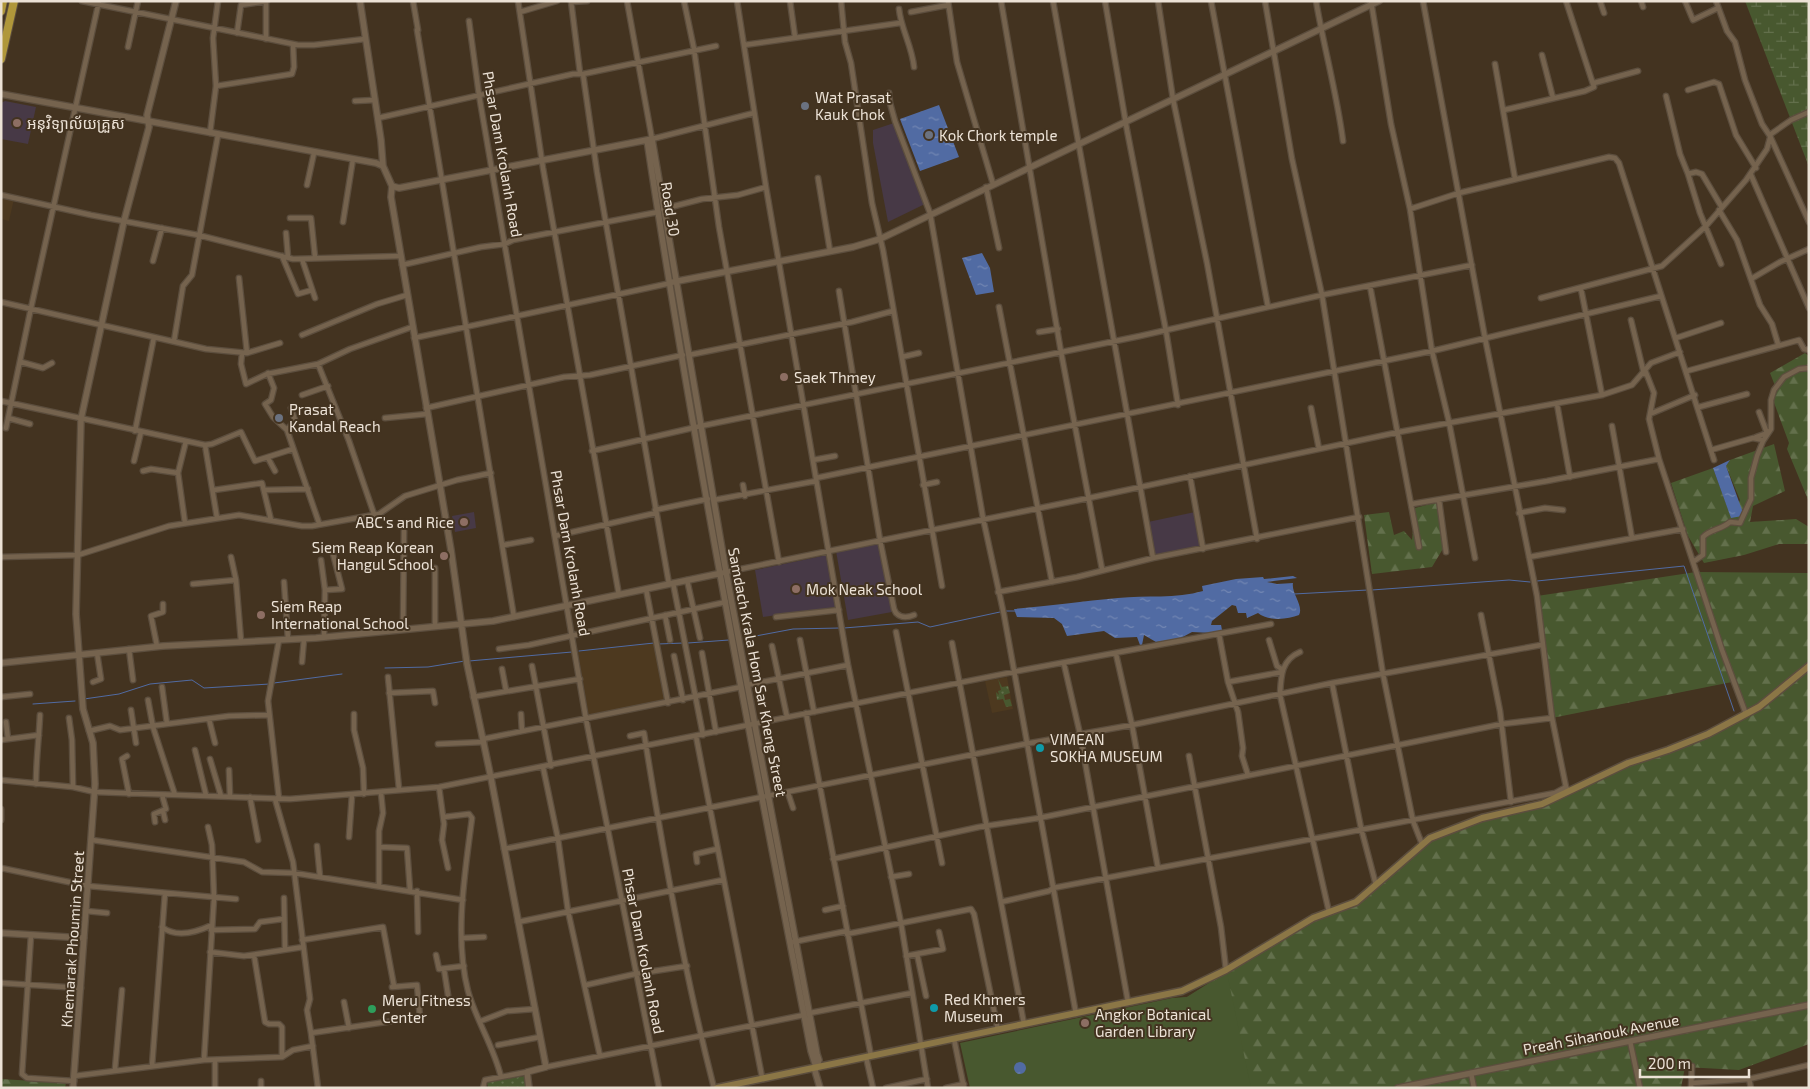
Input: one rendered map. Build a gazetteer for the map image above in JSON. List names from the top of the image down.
{
  "streets": {
    "street": [
      "Phsar Dam Krolanh Road",
      "Road 30",
      "Samdach Krala Hom Sar Kheng Street",
      "Khemarak Phoumin Street",
      "Preah Sihanouk Avenue"
    ]
  },
  "crossings": [
    ["Road 30", "Samdach Krala Hom Sar Kheng Street"]
  ],
  "places": [
    "Wat Prasat Kauk Chok",
    "អនុវិទ្យាល័យគ្រួស",
    "Kok Chork temple",
    "Saek Thmey",
    "Prasat Kandal Reach",
    "ABC's and Rice",
    "Siem Reap Korean Hangul School",
    "Mok Neak School",
    "Siem Reap International School",
    "VIMEAN SOKHA MUSEUM",
    "Red Khmers Museum",
    "Meru Fitness Center",
    "Angkor Botanical Garden Library"
  ],
  "scale_bar": "200 m"
}
